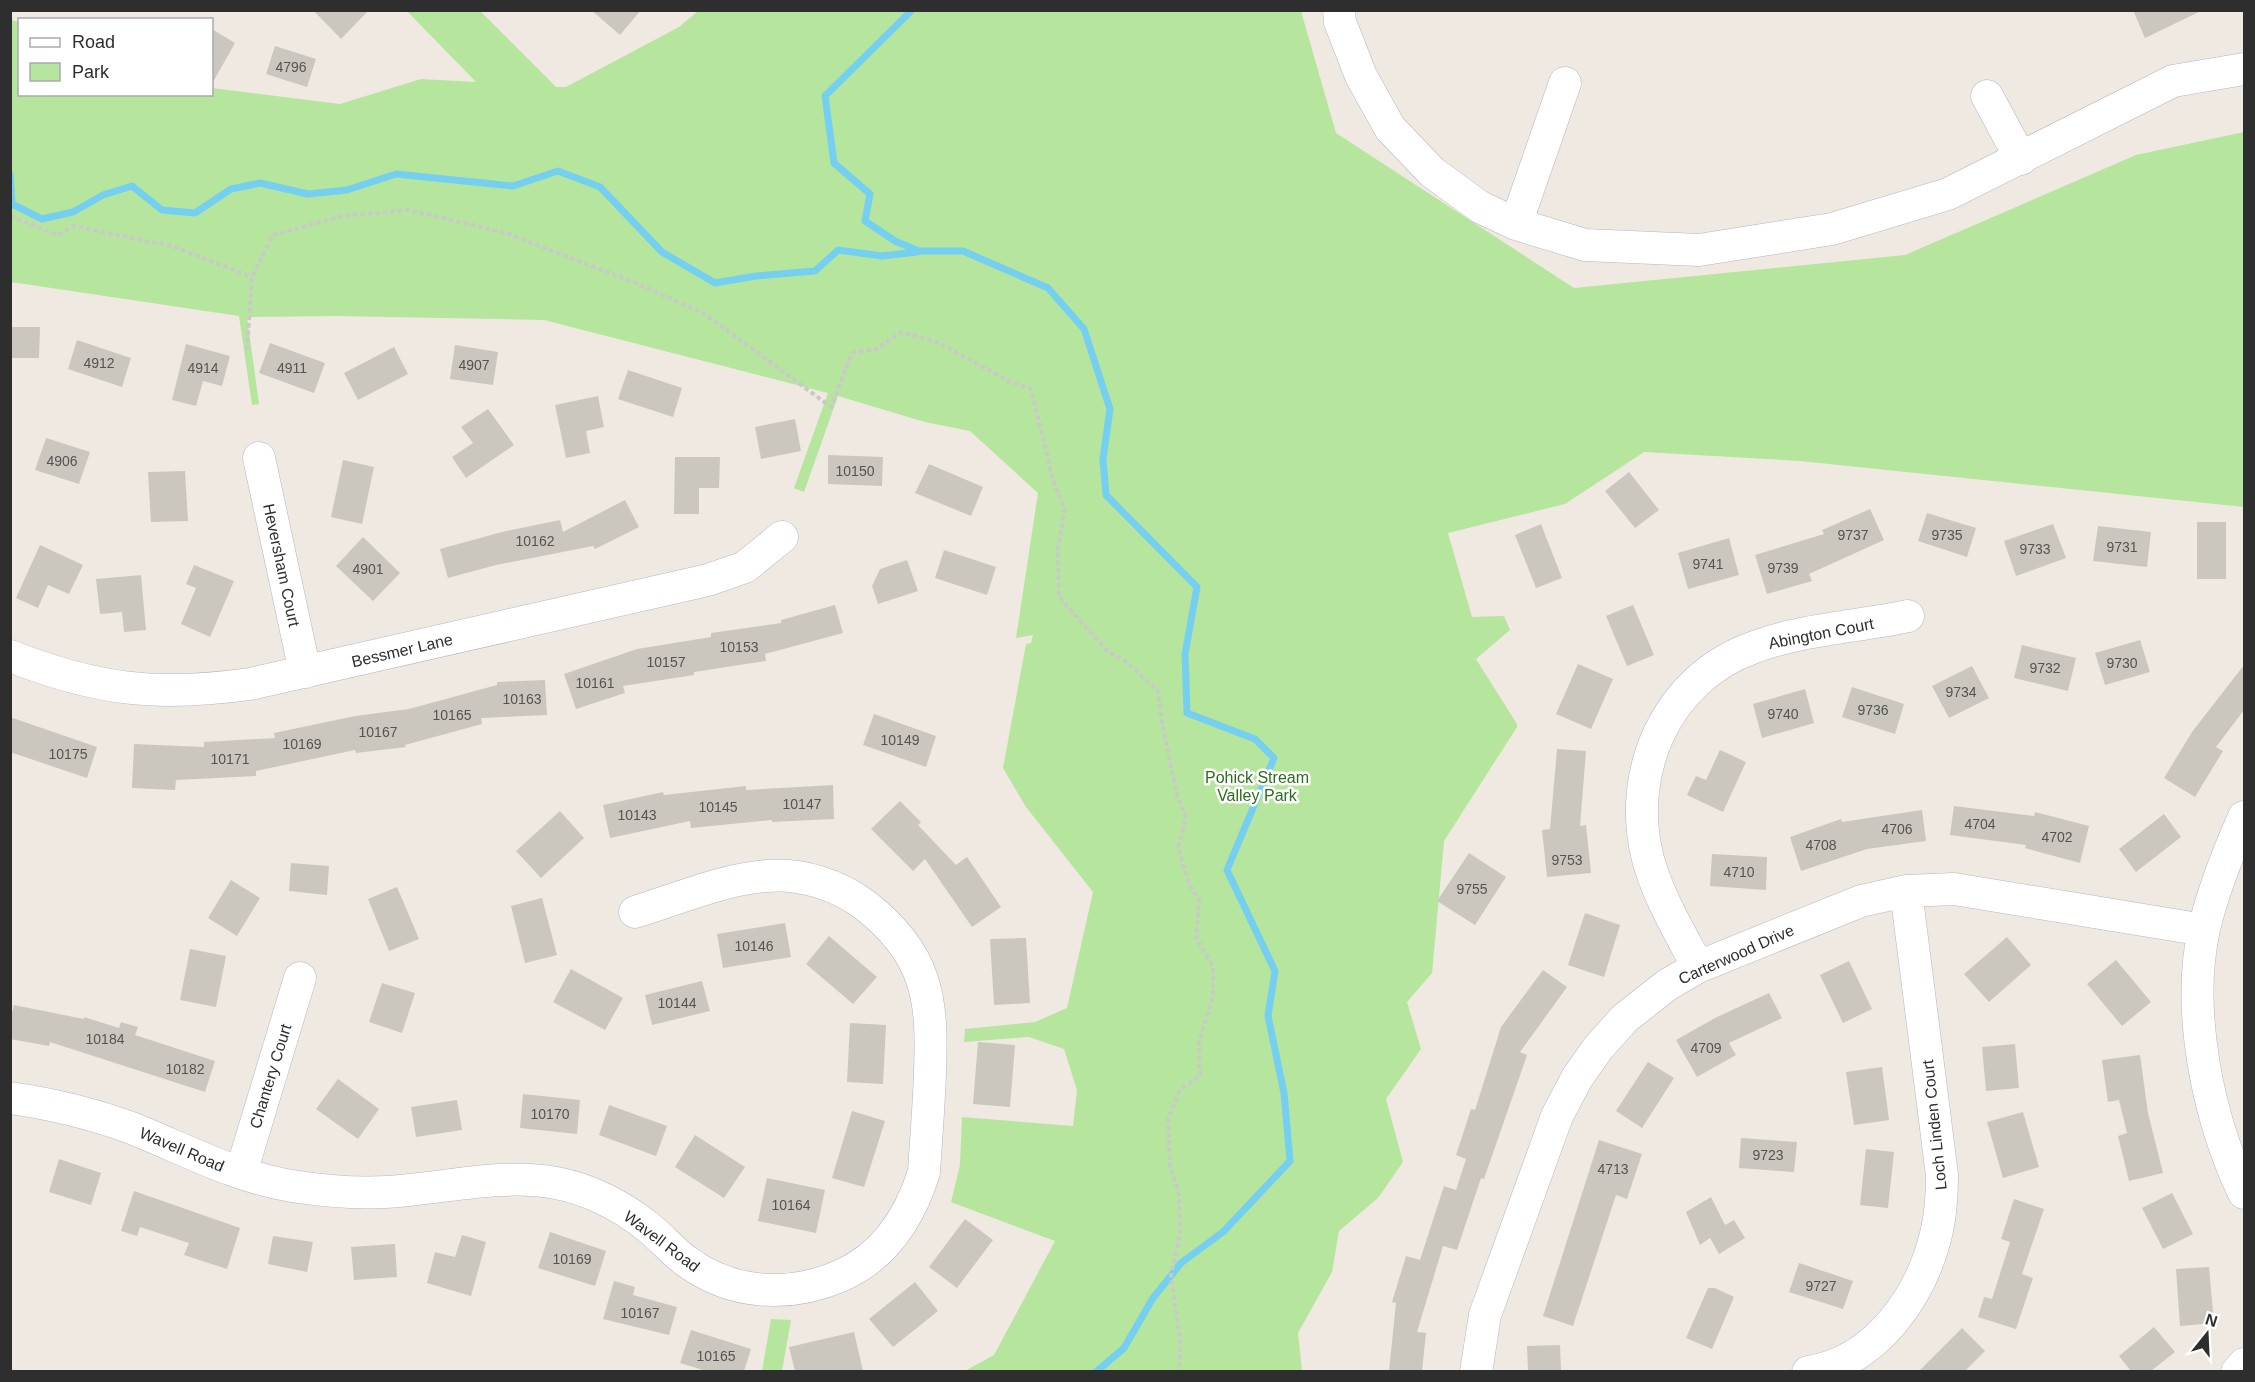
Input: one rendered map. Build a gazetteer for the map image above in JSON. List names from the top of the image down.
{
  "streets": {
    "street": [
      "Heversham Court",
      "Abington Court",
      "Bessmer Lane",
      "Carterwood Drive",
      "Chantery Court",
      "Loch Linden Court",
      "Wavell Road"
    ]
  },
  "crossings": [
    ["Heversham Court", "Bessmer Lane"],
    ["Abington Court", "Carterwood Drive"],
    ["Carterwood Drive", "Loch Linden Court"],
    ["Chantery Court", "Wavell Road"]
  ],
  "parks": ["Pohick Stream Valley Park"],
  "house_numbers": [
    "4796",
    "4912",
    "4907",
    "4914",
    "4911",
    "4906",
    "10150",
    "9737",
    "9735",
    "10162",
    "9731",
    "9733",
    "9741",
    "9739",
    "4901",
    "10153",
    "10157",
    "9730",
    "9732",
    "10161",
    "9734",
    "10163",
    "9736",
    "9740",
    "10165",
    "10167",
    "10149",
    "10169",
    "10175",
    "10171",
    "10147",
    "10145",
    "10143",
    "4704",
    "4706",
    "4702",
    "4708",
    "9753",
    "4710",
    "9755",
    "10146",
    "10144",
    "10184",
    "4709",
    "10182",
    "10170",
    "9723",
    "4713",
    "10164",
    "10169",
    "9727",
    "10167",
    "10165"
  ],
  "legend": ["Road", "Park"],
  "north": "top"
}
